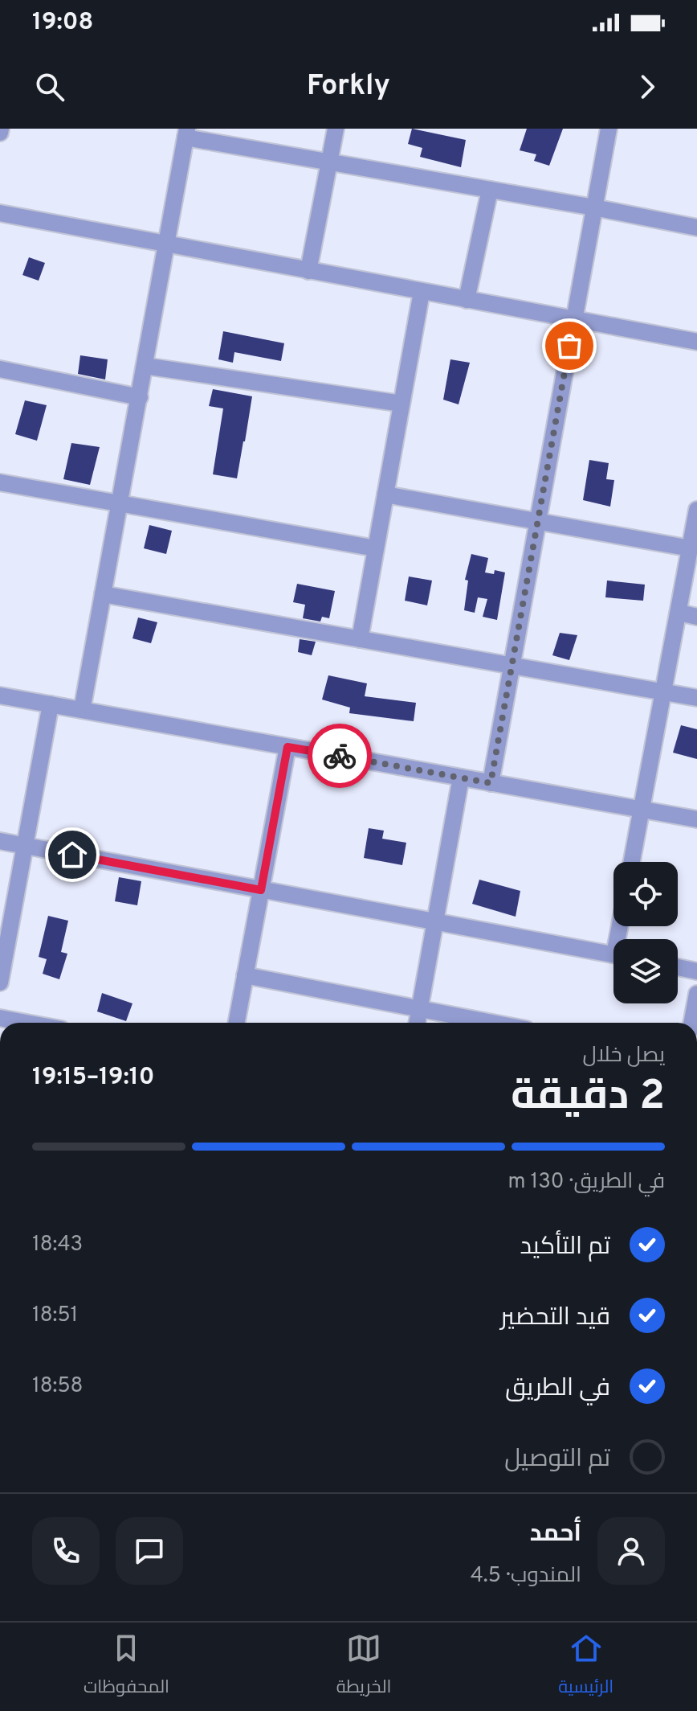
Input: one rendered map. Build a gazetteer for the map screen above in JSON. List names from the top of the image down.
{
  "page": {
    "status": "19:08",
    "header": "Forkly",
    "heading": ["2 دقيقة", "يصل خلال", "19:10–19:15"],
    "panel": ["أحمد", "المندوب · 4.5"],
    "bar": "في الطريق · 130 m",
    "list": [
      ["تم التأكيد", "18:43"],
      ["قيد التحضير", "18:51"],
      ["في الطريق", "18:58"],
      "تم التوصيل"
    ],
    "tabs": ["الرئيسية", "الخريطة", "المحفوظات"]
  }
}
